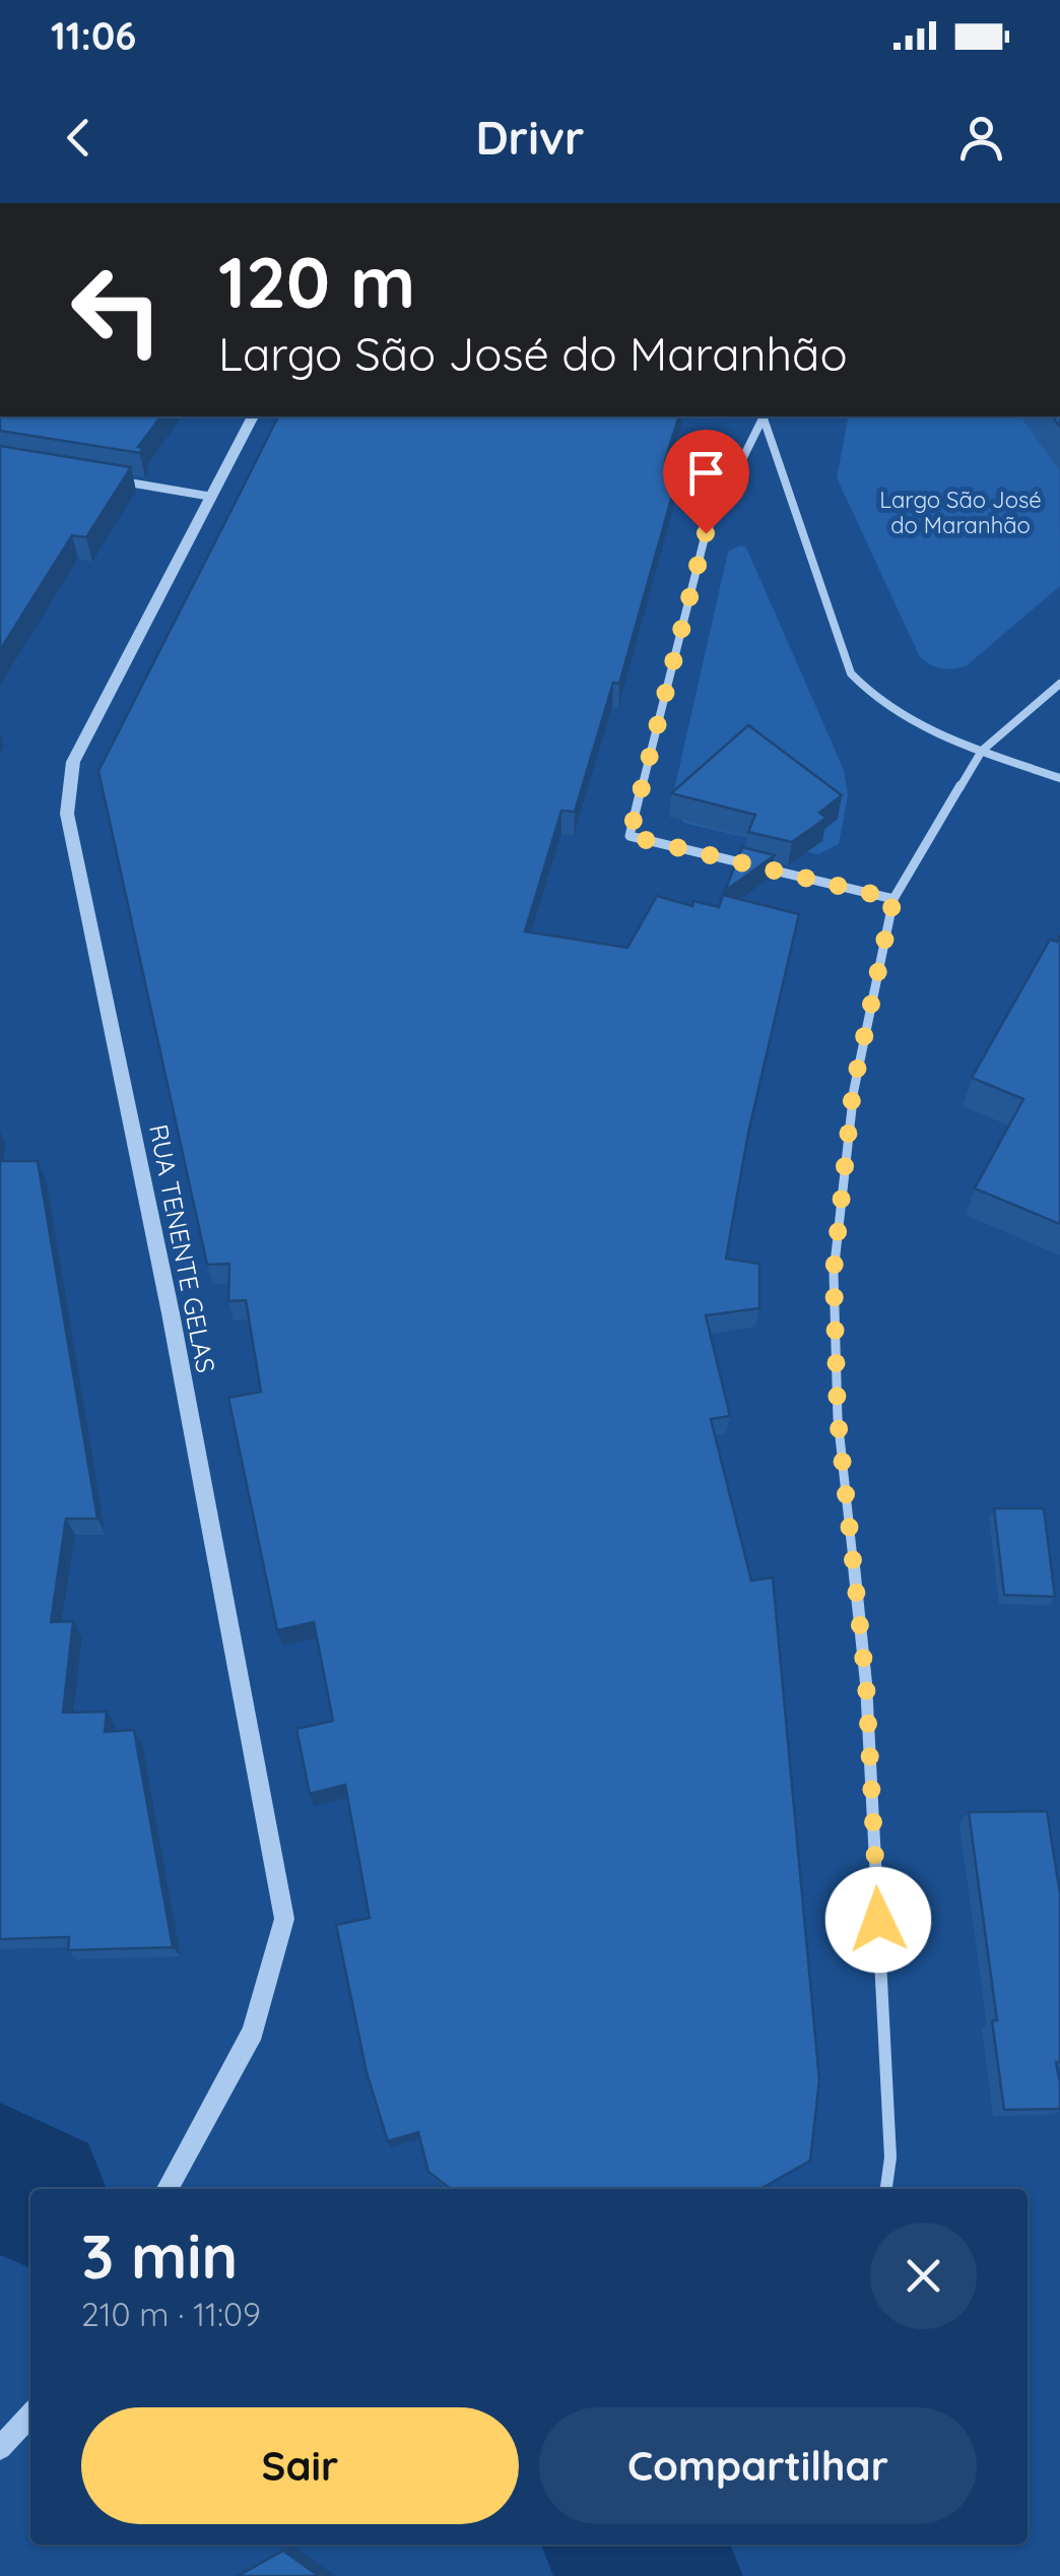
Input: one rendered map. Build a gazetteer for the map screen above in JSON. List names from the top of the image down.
{
  "streets": {
    "street": ["RUA TENENTE GELAS"]
  },
  "parks": ["Largo São José do Maranhão"],
  "page": {
    "status": "11:06",
    "header": "Drivr",
    "turn": ["120 m", "Largo São José do Maranhão"],
    "heading": ["3 min", "210 m · 11:09"],
    "buttons": ["Sair", "Compartilhar"]
  }
}
